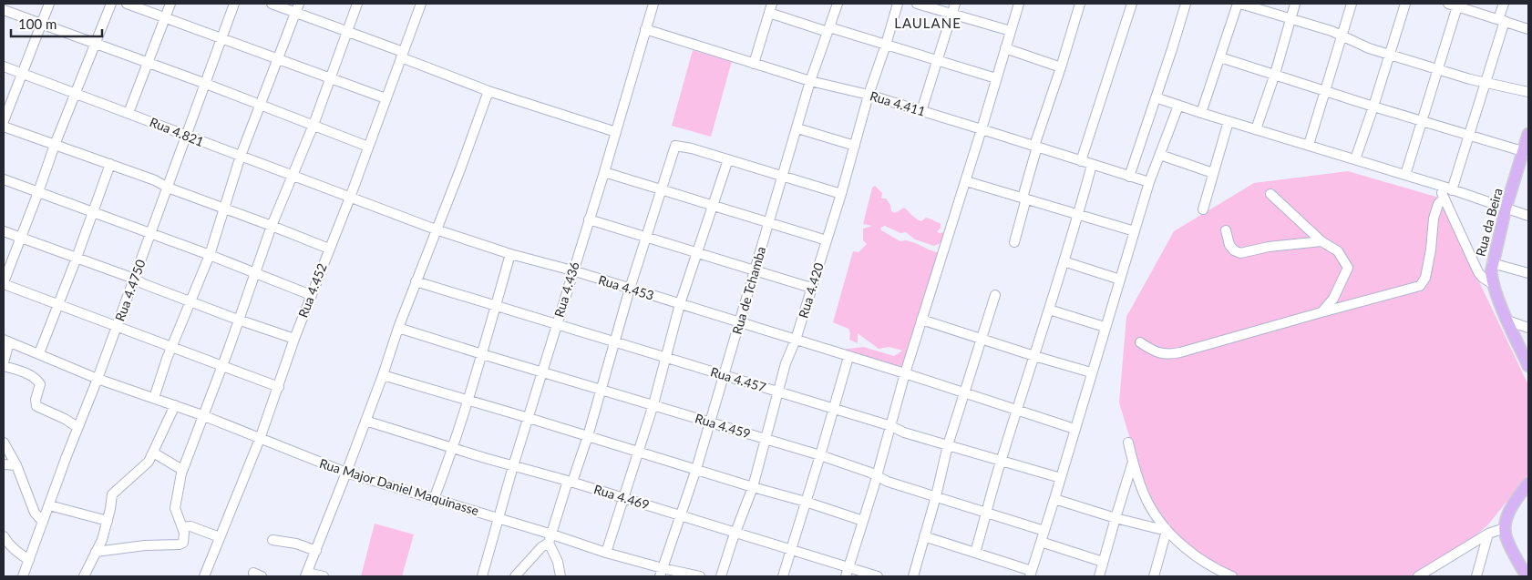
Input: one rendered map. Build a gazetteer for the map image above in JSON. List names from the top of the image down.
{
  "streets": {
    "main road": ["Rua da Beira"],
    "street": [
      "Rua 4.411",
      "Rua 4.821",
      "Rua 4.453",
      "Rua 4.436",
      "Rua 4.4750",
      "Rua 4.452",
      "Rua de Tchamba",
      "Rua 4.420",
      "Rua 4.457",
      "Rua 4.459",
      "Rua Major Daniel Maquinasse",
      "Rua 4.469"
    ]
  },
  "crossings": [
    ["Rua 4.411", "Rua 4.436"],
    ["Rua 4.411", "Rua de Tchamba"],
    ["Rua 4.411", "Rua 4.420"],
    ["Rua 4.821", "Rua 4.453"],
    ["Rua 4.821", "Rua 4.4750"],
    ["Rua 4.821", "Rua 4.452"],
    ["Rua 4.453", "Rua 4.436"],
    ["Rua 4.453", "Rua 4.452"],
    ["Rua 4.453", "Rua de Tchamba"],
    ["Rua 4.453", "Rua 4.420"],
    ["Rua 4.436", "Rua 4.457"],
    ["Rua 4.436", "Rua 4.459"],
    ["Rua 4.436", "Rua Major Daniel Maquinasse"],
    ["Rua 4.436", "Rua 4.469"],
    ["Rua 4.4750", "Rua Major Daniel Maquinasse"],
    ["Rua 4.452", "Rua Major Daniel Maquinasse"],
    ["Rua de Tchamba", "Rua 4.457"],
    ["Rua de Tchamba", "Rua 4.459"],
    ["Rua de Tchamba", "Rua Major Daniel Maquinasse"],
    ["Rua de Tchamba", "Rua 4.469"],
    ["Rua 4.420", "Rua 4.457"],
    ["Rua 4.420", "Rua 4.459"],
    ["Rua 4.420", "Rua 4.469"]
  ],
  "districts": ["LAULANE"],
  "scale_bar": "100 m"
}
